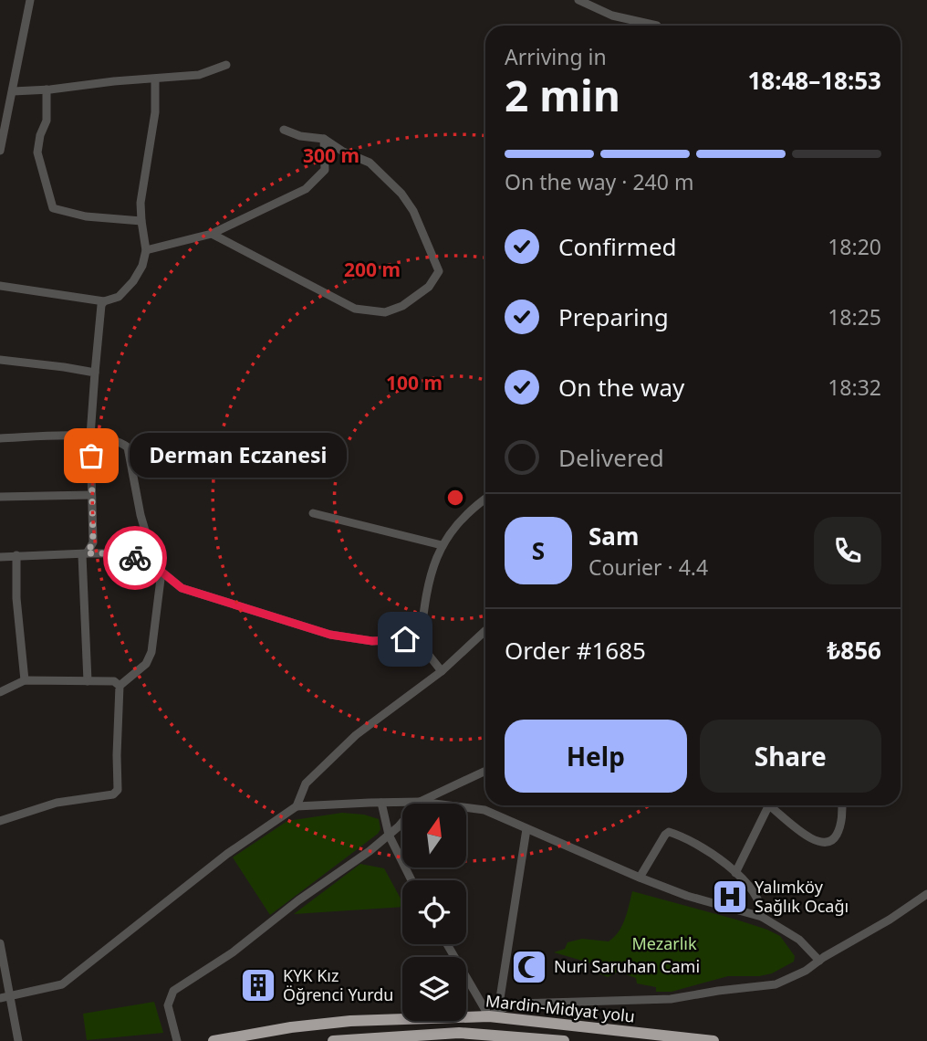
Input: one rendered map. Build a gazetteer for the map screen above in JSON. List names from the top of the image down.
{
  "streets": {
    "highway": ["Mardin-Midyat yolu"]
  },
  "parks": ["Mezarlık"],
  "places": {
    "other": ["Derman Eczanesi"],
    "hospital": ["Yalımköy Sağlık Ocağı"],
    "mosque": ["Nuri Saruhan Cami"],
    "building": ["KYK Kız Öğrenci Yurdu"]
  },
  "north": "top",
  "page": {
    "heading": ["2 min", "Arriving in", "18:48–18:53"],
    "panel": [
      "Sam",
      "Courier · 4.4",
      "Order #1685",
      "₺856"
    ],
    "bar": "On the way · 240 m",
    "list": [
      ["Confirmed", "18:20"],
      ["Preparing", "18:25"],
      ["On the way", "18:32"],
      "Delivered"
    ],
    "bubble": "Derman Eczanesi",
    "round": "S",
    "buttons": ["Help", "Share"]
  },
  "rings": ["300 m", "200 m", "100 m"]
}
